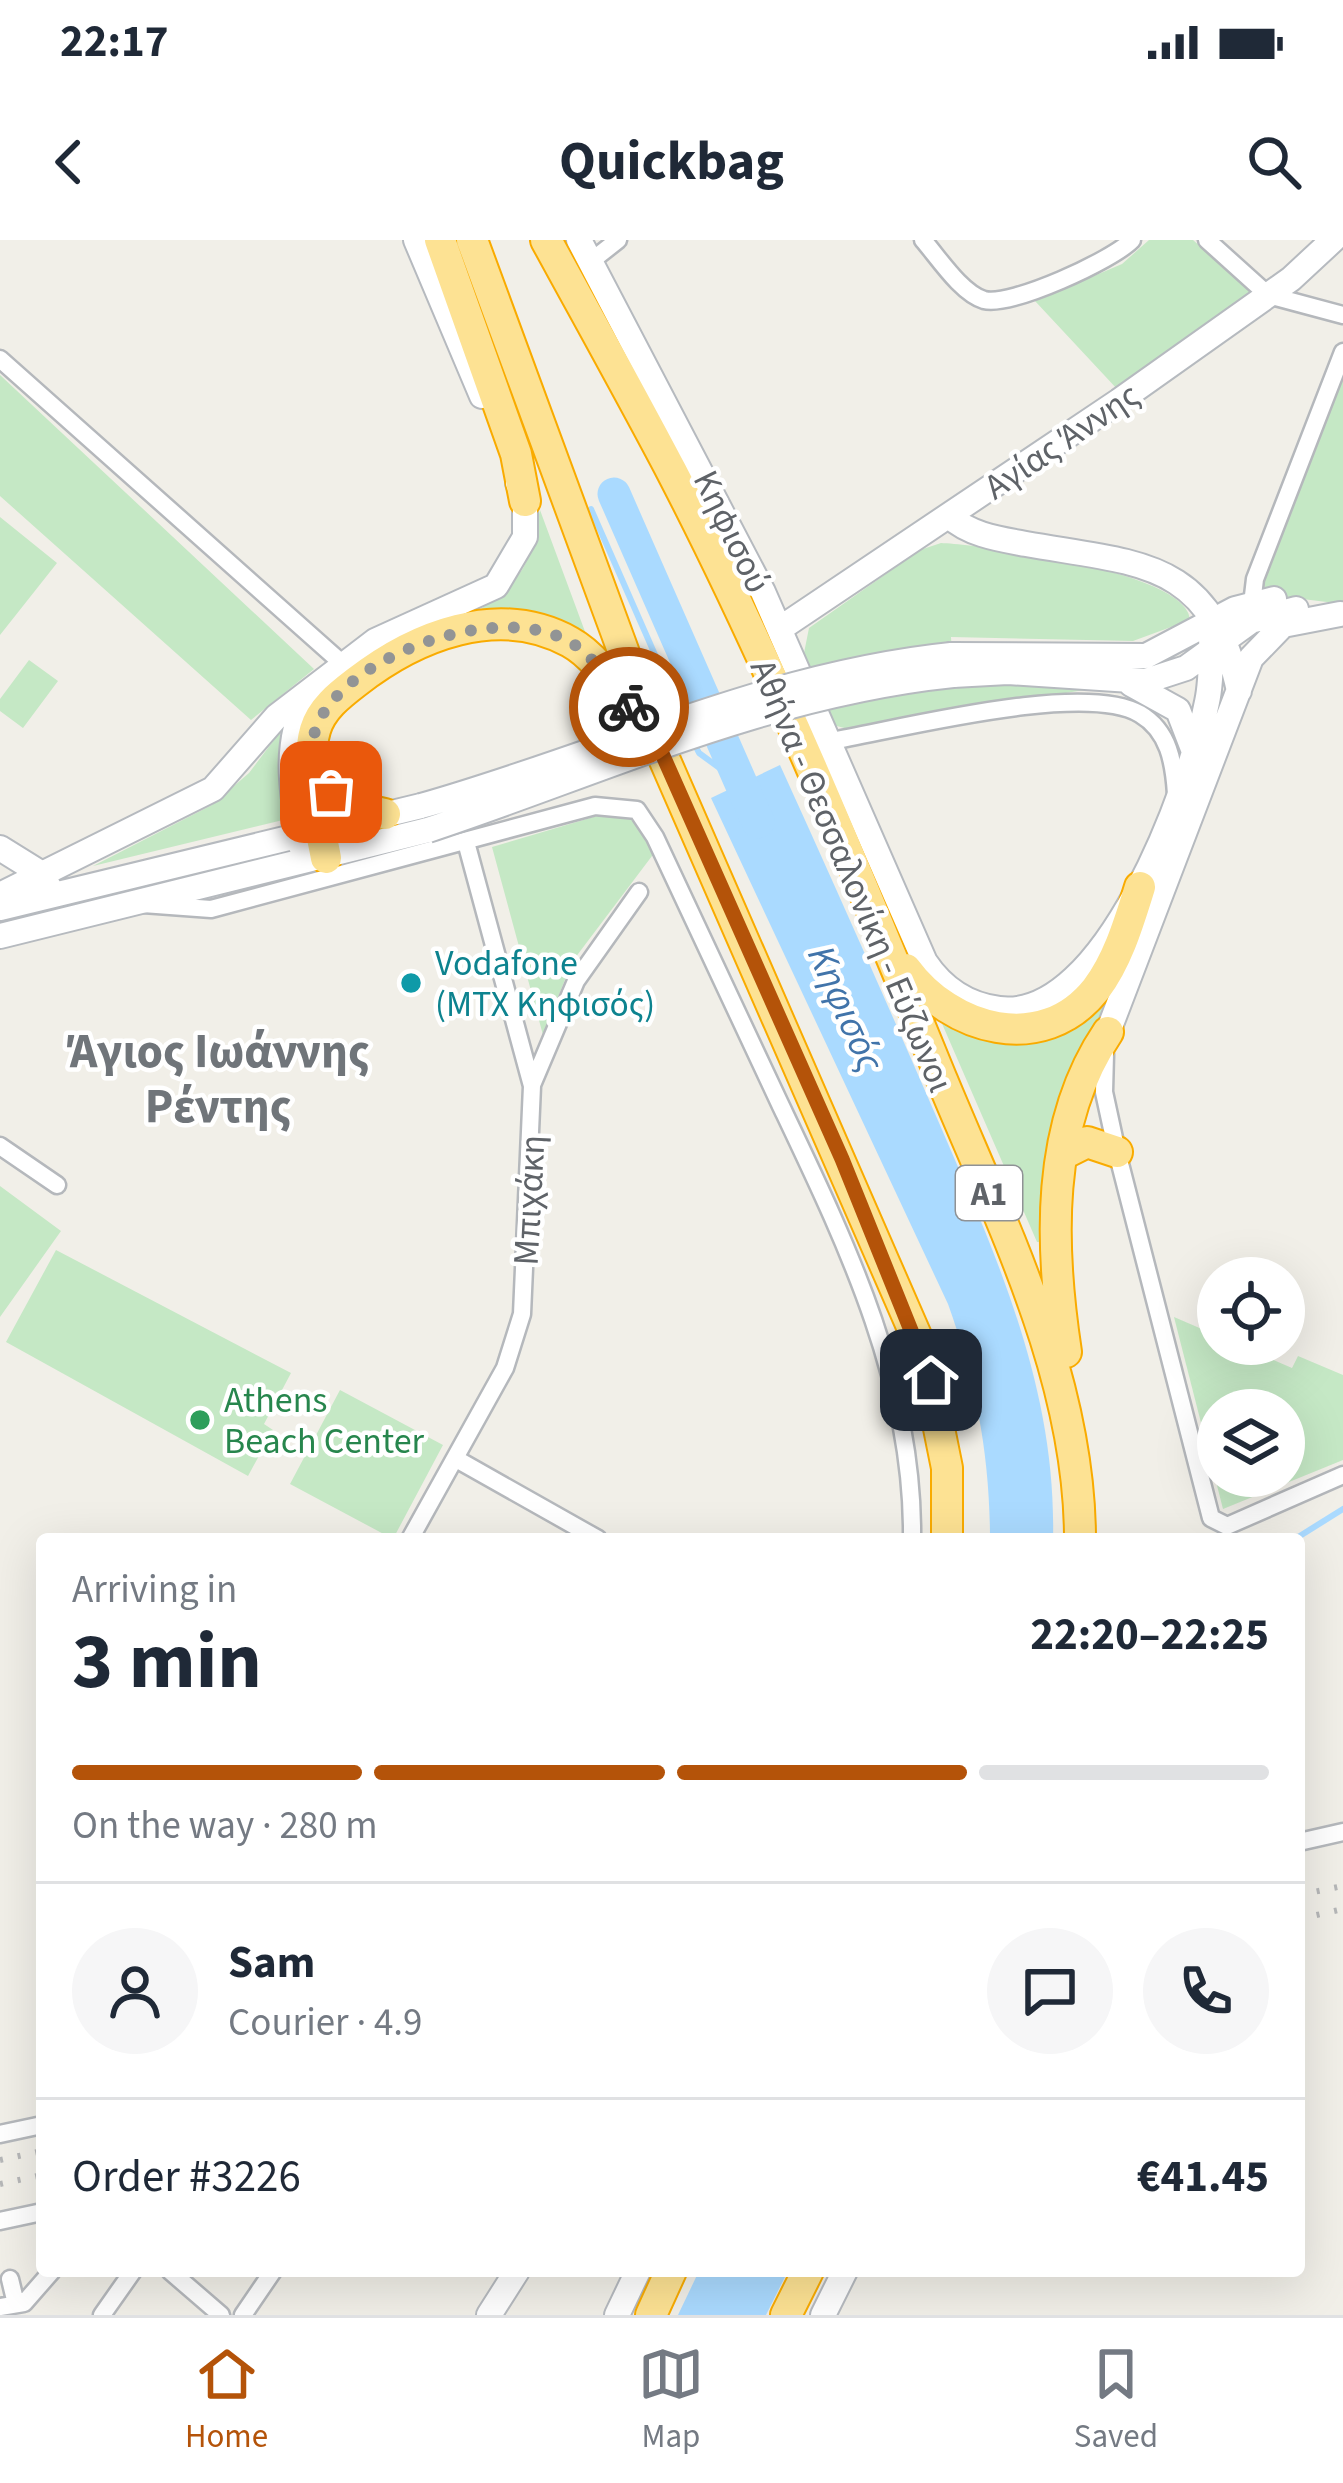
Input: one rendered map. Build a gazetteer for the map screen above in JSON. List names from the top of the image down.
{
  "streets": {
    "highway": ["Αθήνα - Θεσσαλονίκη - Εύζωνοι", "Α1"],
    "street": ["Αγίας Άννης", "Κηφισού", "Μπιχάκη"]
  },
  "crossings": [
    ["Αγίας Άννης", "Κηφισού"]
  ],
  "districts": ["Άγιος Ιωάννης Ρέντης"],
  "water": ["Κηφισός"],
  "places": ["Vodafone (MTX Κηφισός)", "Athens Beach Center"],
  "page": {
    "status": "22:17",
    "header": "Quickbag",
    "heading": ["3 min", "Arriving in", "22:20–22:25"],
    "panel": [
      "Sam",
      "Courier · 4.9",
      "Order #3226",
      "€41.45"
    ],
    "bar": "On the way · 280 m",
    "tabs": ["Home", "Map", "Saved"]
  }
}
